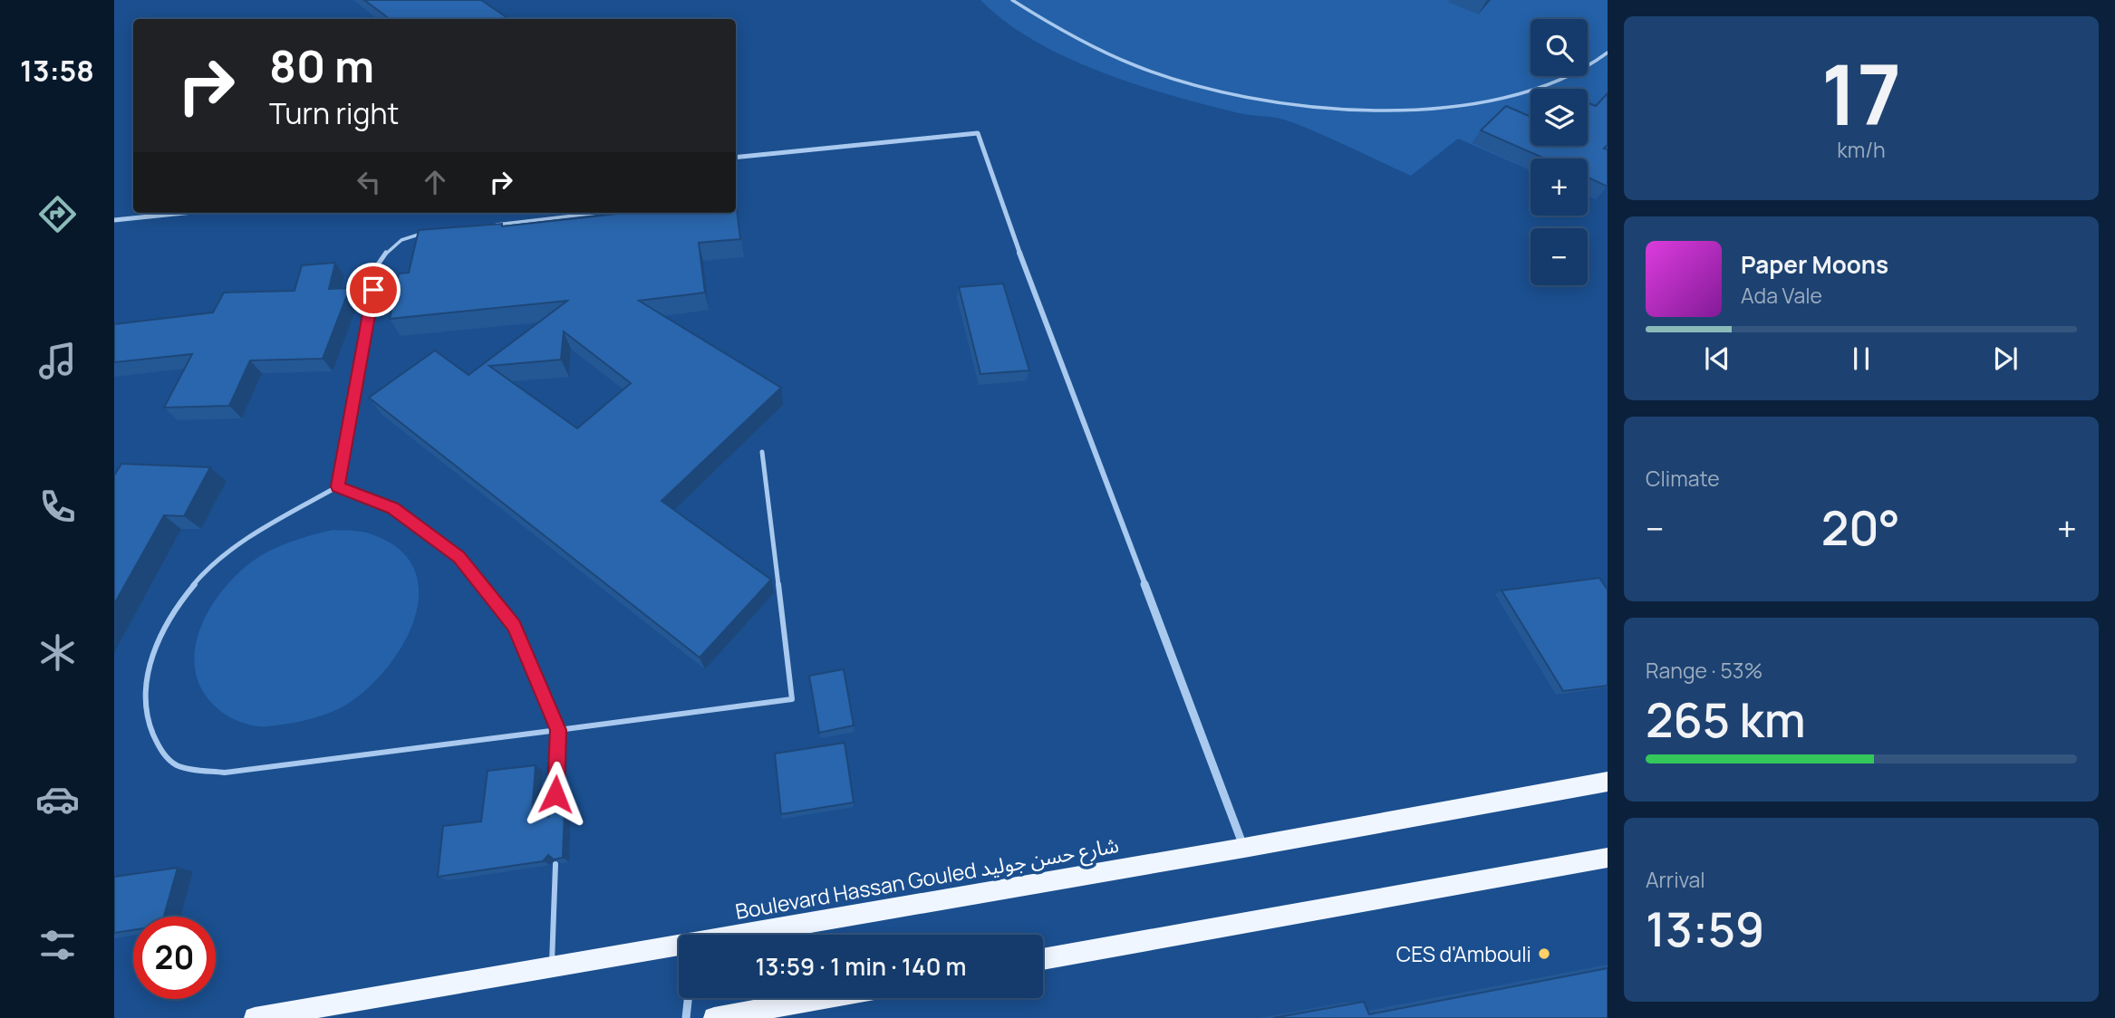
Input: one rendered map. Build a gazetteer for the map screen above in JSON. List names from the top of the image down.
{
  "streets": {
    "main road": ["Boulevard Hassan Gouled شارع حسن جوليد"]
  },
  "places": ["CES d'Ambouli"],
  "page": {
    "tabs": "13:58",
    "tile": [
      ["17", "km/h"],
      "Climate",
      ["Range · 53%", "265 km"],
      ["Arrival", "13:59"]
    ],
    "map_buttons": ["+", "−"],
    "turn": ["80 m", "Turn right"],
    "song": ["Paper Moons", "Ada Vale"],
    "heat": ["−", "20°", "+"],
    "limit": "20",
    "trip": "13:59 · 1 min · 140 m"
  }
}
